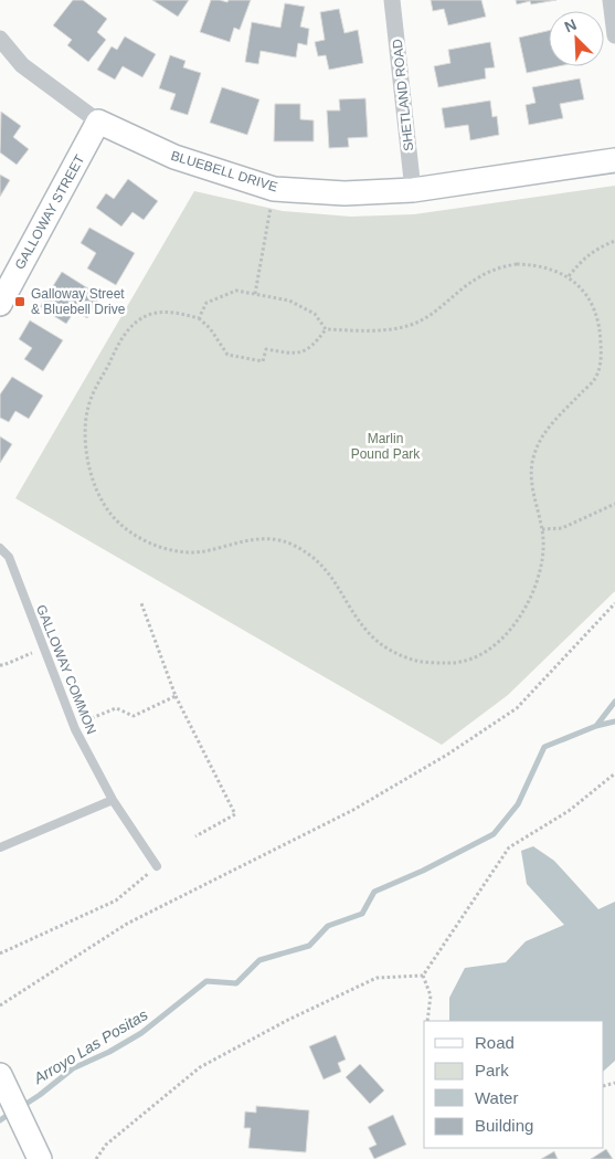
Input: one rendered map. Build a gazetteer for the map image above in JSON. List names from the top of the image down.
{
  "streets": {
    "street": ["SHETLAND ROAD", "BLUEBELL DRIVE", "GALLOWAY STREET"],
    "lane": ["GALLOWAY COMMON"]
  },
  "crossings": [
    ["SHETLAND ROAD", "BLUEBELL DRIVE"],
    ["BLUEBELL DRIVE", "GALLOWAY STREET"]
  ],
  "water": ["Arroyo Las Positas"],
  "parks": ["Marlin Pound Park"],
  "places": {
    "transit": ["Galloway Street & Bluebell Drive"]
  },
  "legend": [
    "Road",
    "Park",
    "Water",
    "Building"
  ],
  "north": "top left"
}
